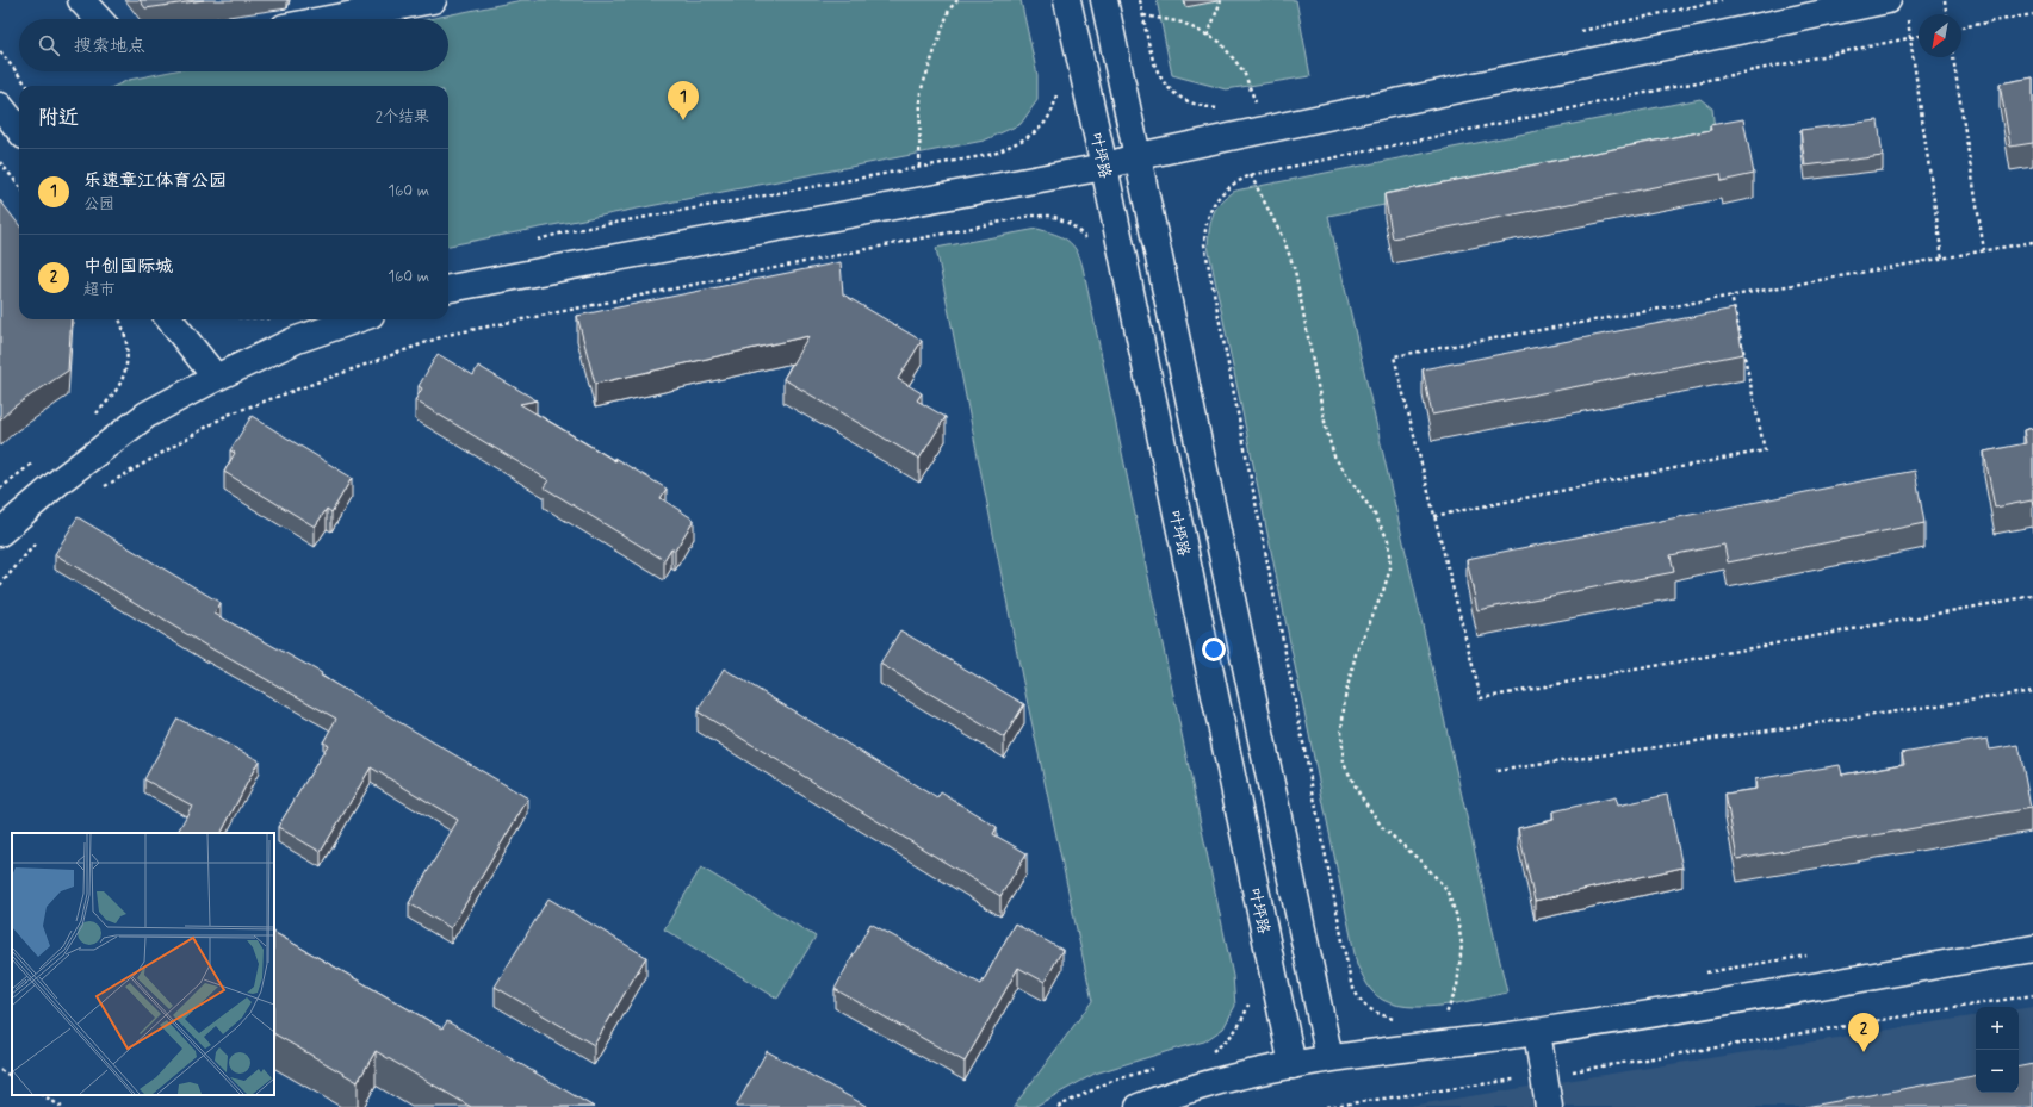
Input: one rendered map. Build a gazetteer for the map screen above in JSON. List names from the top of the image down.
{
  "streets": {
    "street": ["叶坪路"]
  },
  "north": "bottom left",
  "page": {
    "search": "搜索地点",
    "pins": ["1", "2"],
    "heading": ["附近", "2个结果"],
    "list": [
      {
        "mark": "1",
        "name": "乐速章江体育公园",
        "note": "公园",
        "value": "160 m"
      },
      {
        "mark": "2",
        "name": "中创国际城",
        "note": "超市",
        "value": "160 m"
      }
    ],
    "map_buttons": ["+", "−"]
  }
}
